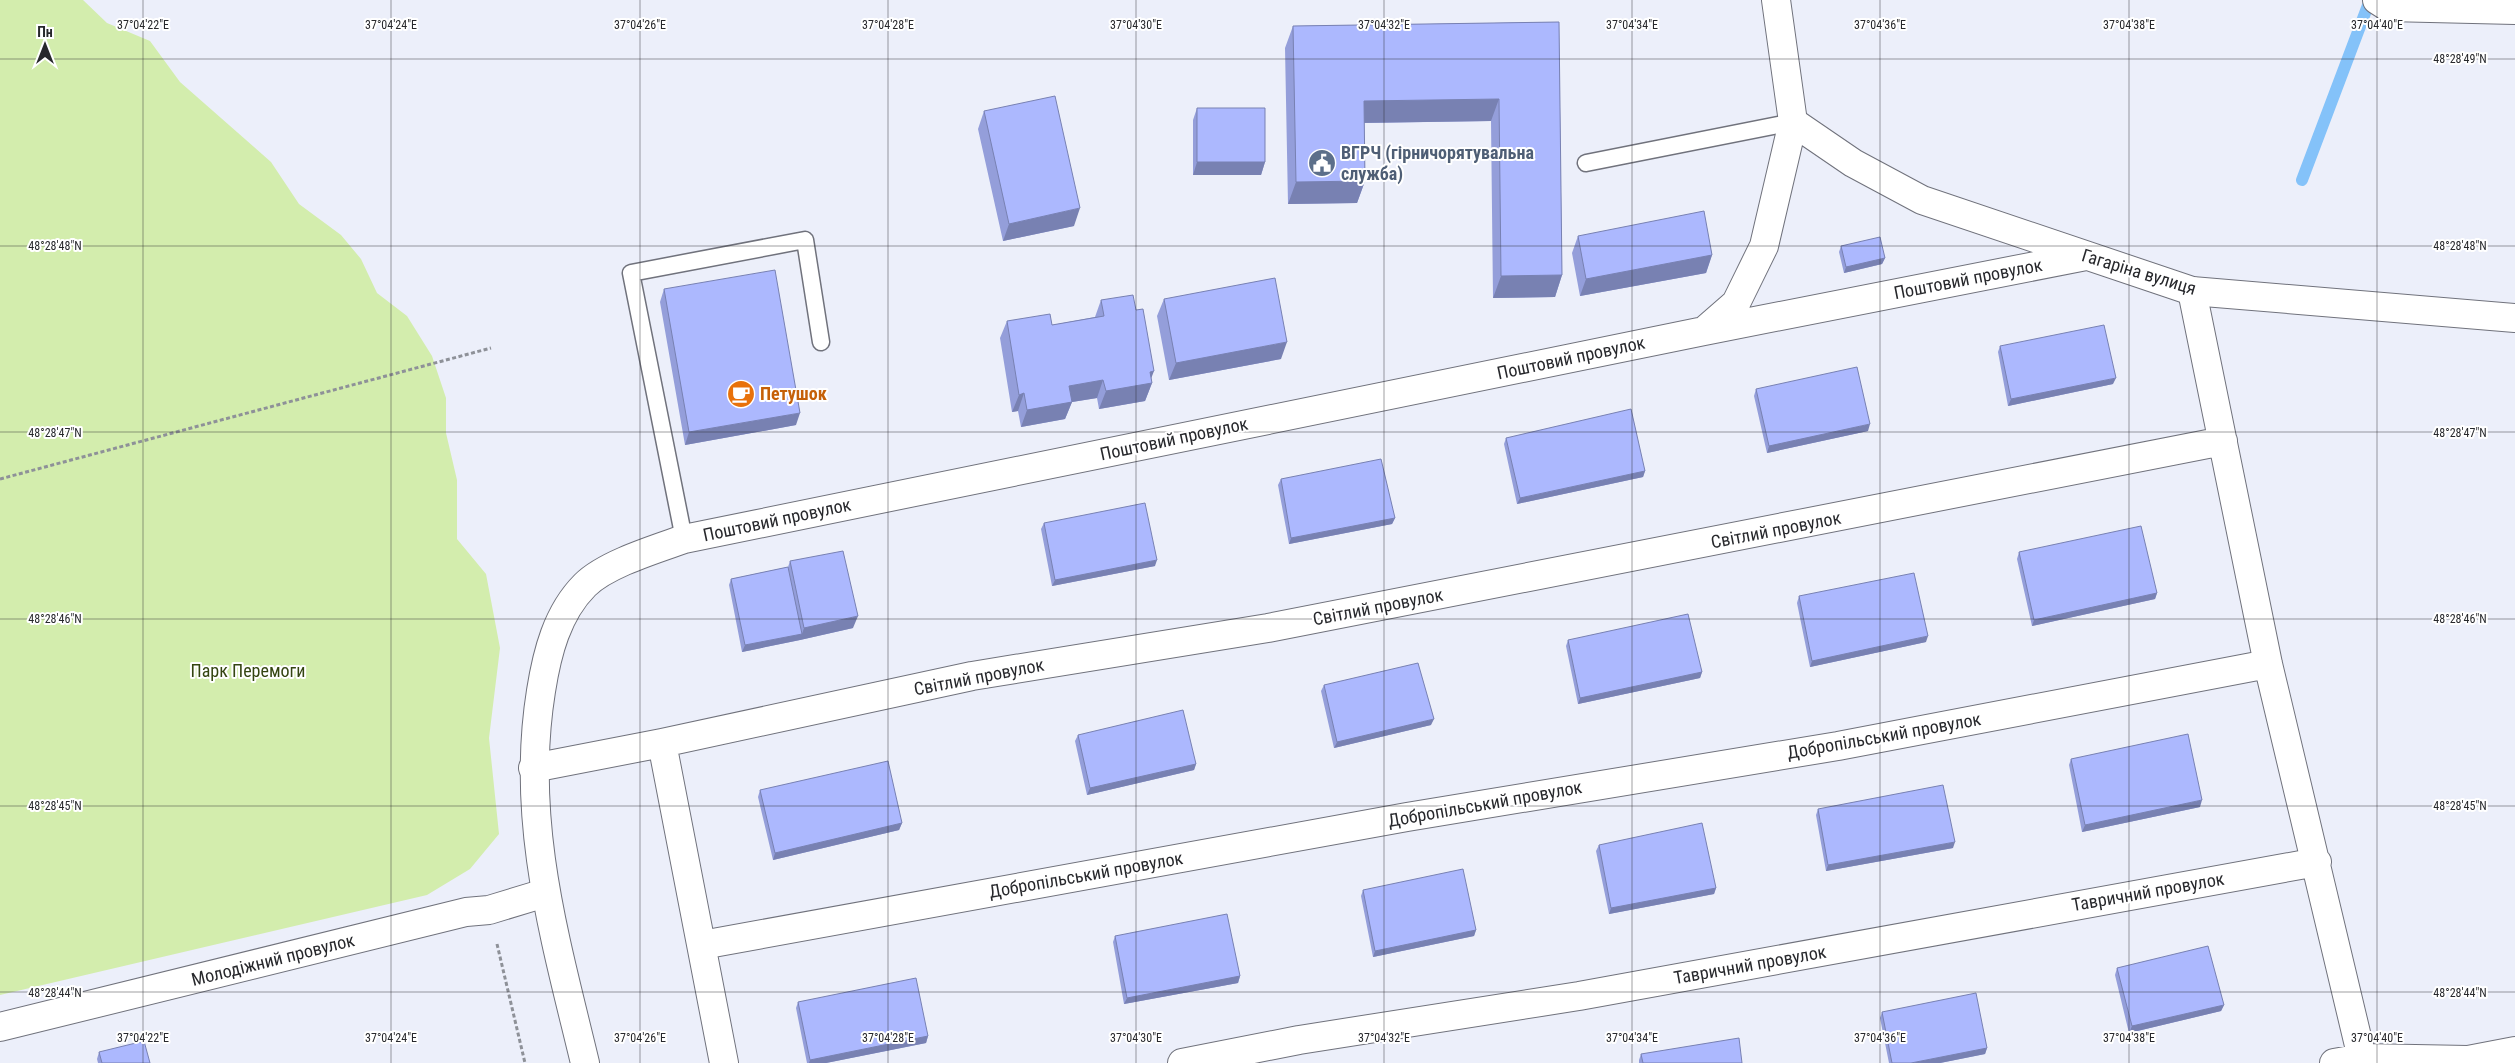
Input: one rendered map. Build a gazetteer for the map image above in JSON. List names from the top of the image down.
{
  "streets": {
    "street": [
      "Гагаріна вулиця",
      "Поштовий провулок",
      "Світлий провулок",
      "Добропільський провулок",
      "Тавричний провулок",
      "Молодіжний провулок"
    ]
  },
  "crossings": [
    ["Гагаріна вулиця", "Поштовий провулок"],
    ["Поштовий провулок", "Світлий провулок"],
    ["Поштовий провулок", "Молодіжний провулок"]
  ],
  "parks": ["Парк Перемоги"],
  "places": {
    "public building": ["ВГРЧ (гірничорятувальна служба)"],
    "cafe": ["Петушок"]
  },
  "north": "top",
  "coordinates": [
    "37°04'22\"E",
    "37°04'24\"E",
    "37°04'26\"E",
    "37°04'28\"E",
    "37°04'30\"E",
    "37°04'32\"E",
    "37°04'34\"E",
    "37°04'36\"E",
    "37°04'38\"E",
    "37°04'40\"E",
    "48°28'49\"N",
    "48°28'48\"N",
    "48°28'47\"N",
    "48°28'46\"N",
    "48°28'45\"N",
    "48°28'44\"N"
  ]
}
